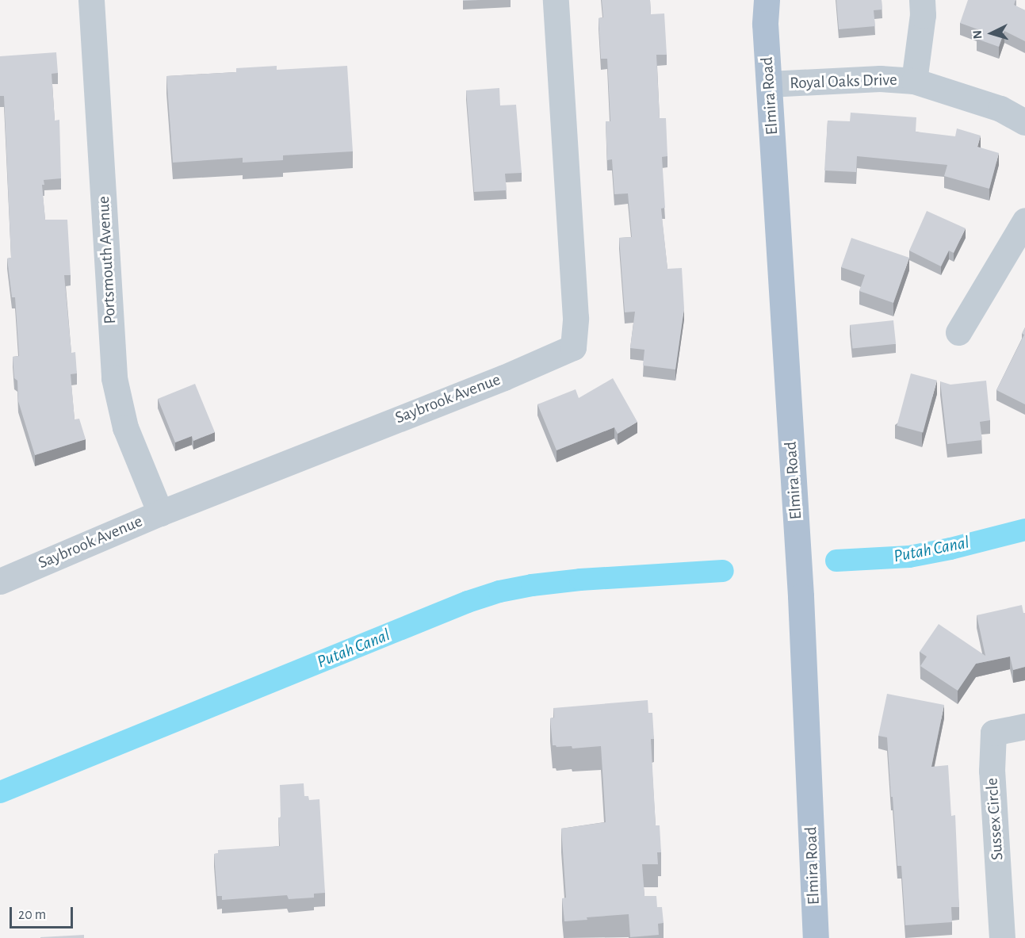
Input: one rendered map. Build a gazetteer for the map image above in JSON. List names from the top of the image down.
{
  "streets": {
    "main road": ["Elmira Road"],
    "street": [
      "Royal Oaks Drive",
      "Portsmouth Avenue",
      "Saybrook Avenue",
      "Sussex Circle"
    ]
  },
  "crossings": [
    ["Royal Oaks Drive", "Elmira Road"],
    ["Portsmouth Avenue", "Saybrook Avenue"]
  ],
  "water": ["Putah Canal"],
  "scale_bar": "20 m",
  "north": "left"
}
